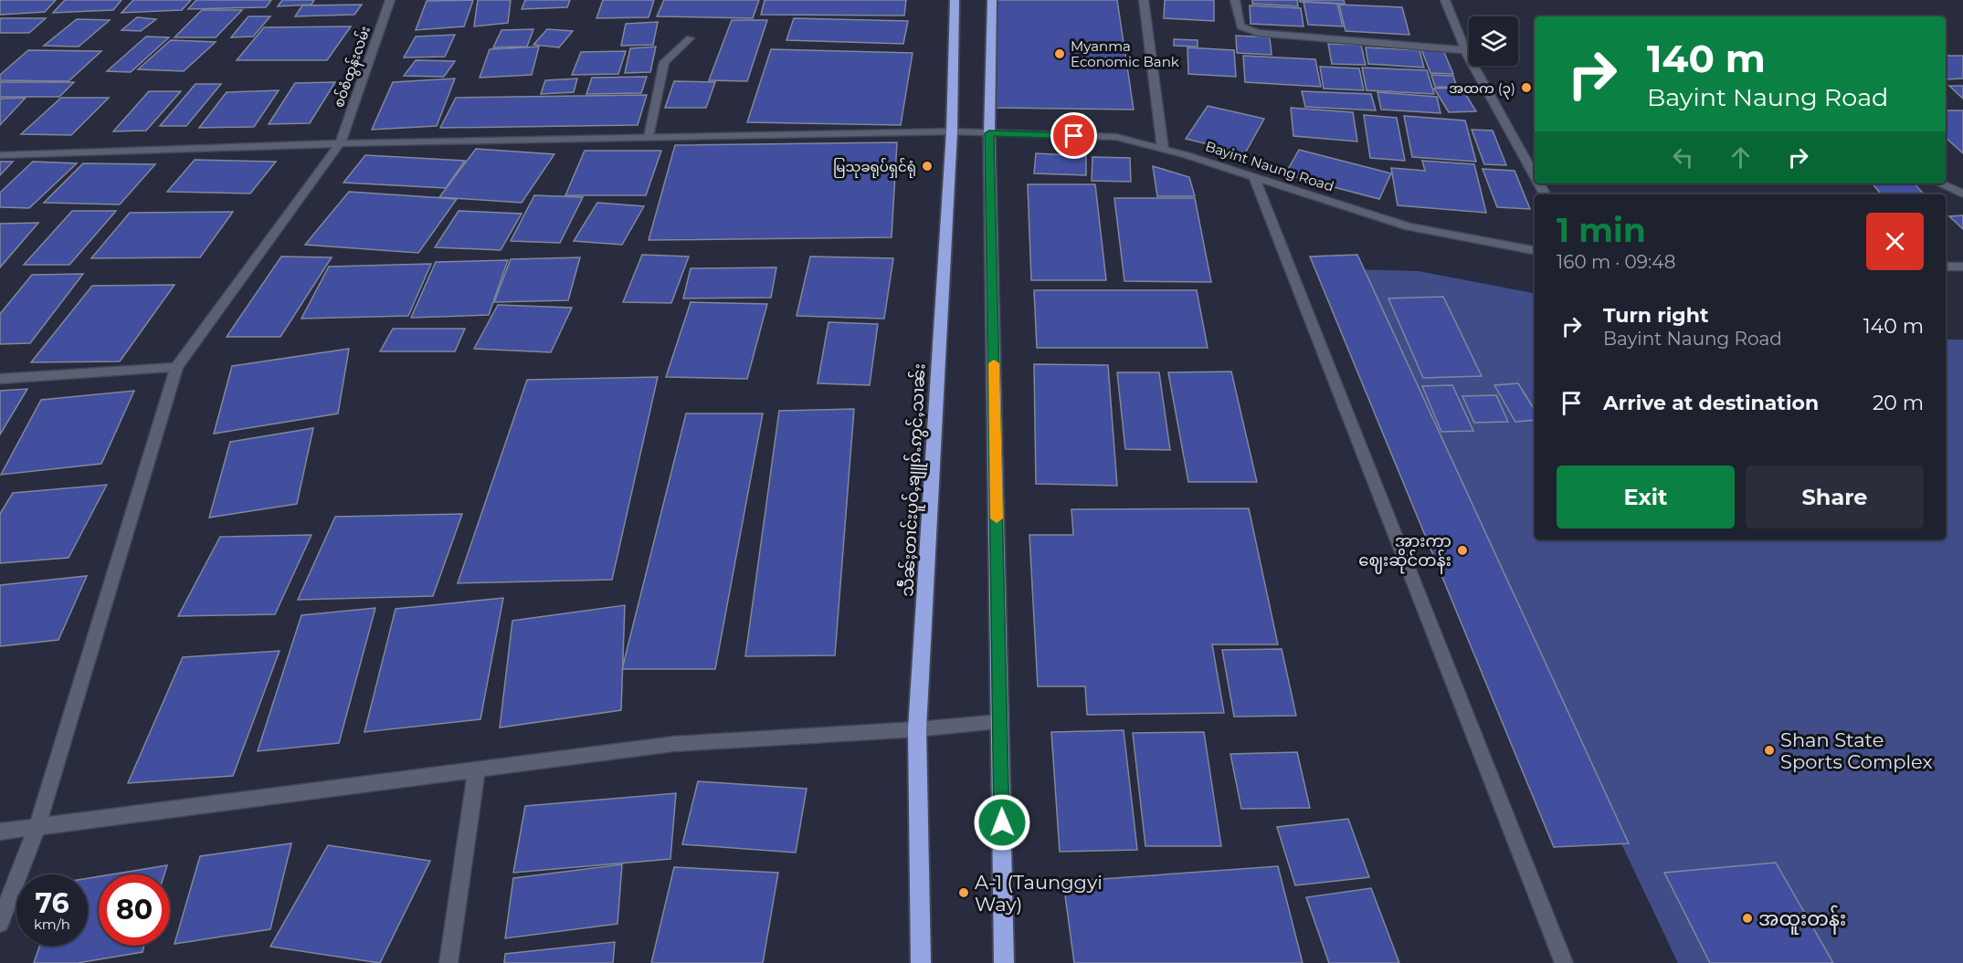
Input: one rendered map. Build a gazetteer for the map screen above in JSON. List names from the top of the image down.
{
  "streets": {
    "highway": ["သဵႅၼ်ႈတၢင်းပူဝ်ႇၶျူၵ်ႉဢွင်ႇသၢၼ်း"],
    "street": ["စဝ်စံထွန်းလမ်း", "Bayint Naung Road"]
  },
  "crossings": [
    ["စဝ်စံထွန်းလမ်း", "Bayint Naung Road"],
    ["Bayint Naung Road", "သဵႅၼ်ႈတၢင်းပူဝ်ႇၶျူၵ်ႉဢွင်ႇသၢၼ်း"]
  ],
  "places": [
    "Myanma Economic Bank",
    "အထက (၃)",
    "မြသုခရုပ်ရှင်ရုံ",
    "အားကာ ဈေးဆိုင်တန်း",
    "Shan State Sports Complex",
    "A-1 (Taunggyi Way)",
    "အထူးတန်း"
  ],
  "page": {
    "turn": ["140 m", "Bayint Naung Road"],
    "heading": ["1 min", "160 m · 09:48"],
    "list": [
      {
        "name": "Turn right",
        "note": "Bayint Naung Road",
        "value": "140 m"
      },
      {
        "name": "Arrive at destination",
        "value": "20 m"
      }
    ],
    "buttons": ["Exit", "Share"],
    "speed": "76 km/h",
    "limit": "80"
  }
}
